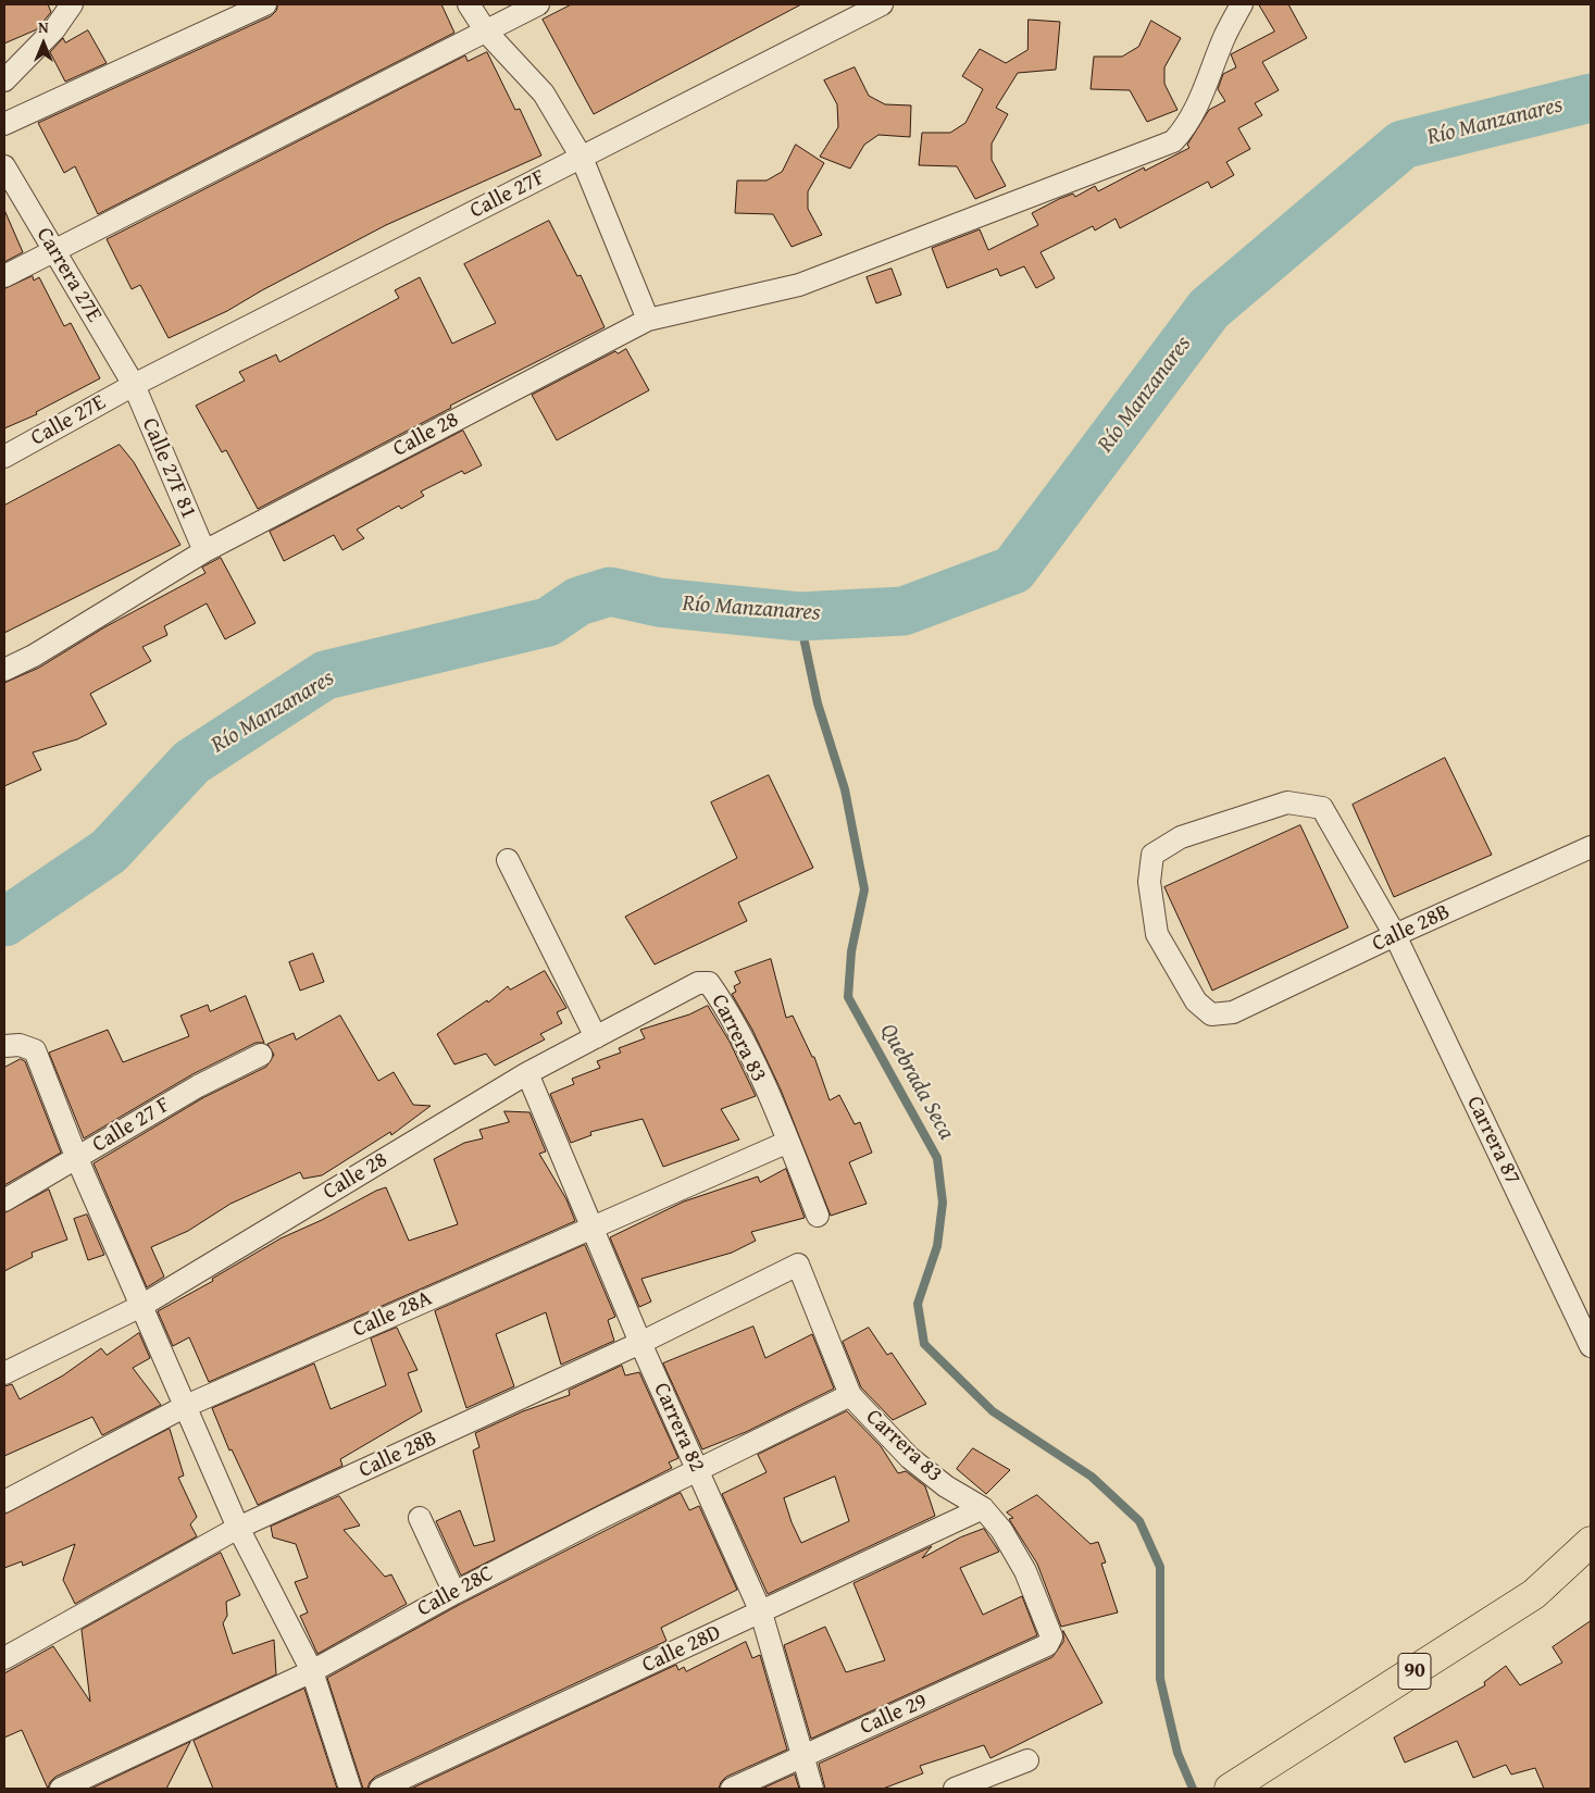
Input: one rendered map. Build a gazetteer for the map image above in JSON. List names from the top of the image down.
{
  "streets": {
    "highway": ["90"],
    "street": [
      "Calle 27F",
      "Carrera 27E",
      "Calle 27E",
      "Calle 28",
      "Calle 27F 81",
      "Calle 28B",
      "Carrera 83",
      "Calle 27 F",
      "Carrera 87",
      "Calle 28A",
      "Carrera 82",
      "Calle 28C",
      "Calle 28D",
      "Calle 29"
    ]
  },
  "crossings": [
    ["Calle 27F", "Carrera 27E"],
    ["Calle 27F", "Calle 27E"],
    ["Calle 27F", "Calle 27F 81"],
    ["Carrera 27E", "Calle 27E"],
    ["Carrera 27E", "Calle 27F 81"],
    ["Calle 27E", "Calle 27F 81"],
    ["Calle 28", "Calle 27F 81"],
    ["Calle 28", "Carrera 83"],
    ["Calle 28", "Carrera 82"],
    ["Calle 28B", "Carrera 83"],
    ["Calle 28B", "Carrera 87"],
    ["Calle 28B", "Carrera 82"],
    ["Carrera 83", "Calle 28A"],
    ["Carrera 83", "Calle 28C"],
    ["Carrera 83", "Calle 28D"],
    ["Carrera 83", "Calle 29"],
    ["Calle 28A", "Carrera 82"],
    ["Carrera 82", "Calle 28C"],
    ["Carrera 82", "Calle 28D"],
    ["Carrera 82", "Calle 29"]
  ],
  "water": ["Río Manzanares", "Quebrada Seca"],
  "north": "top"
}
